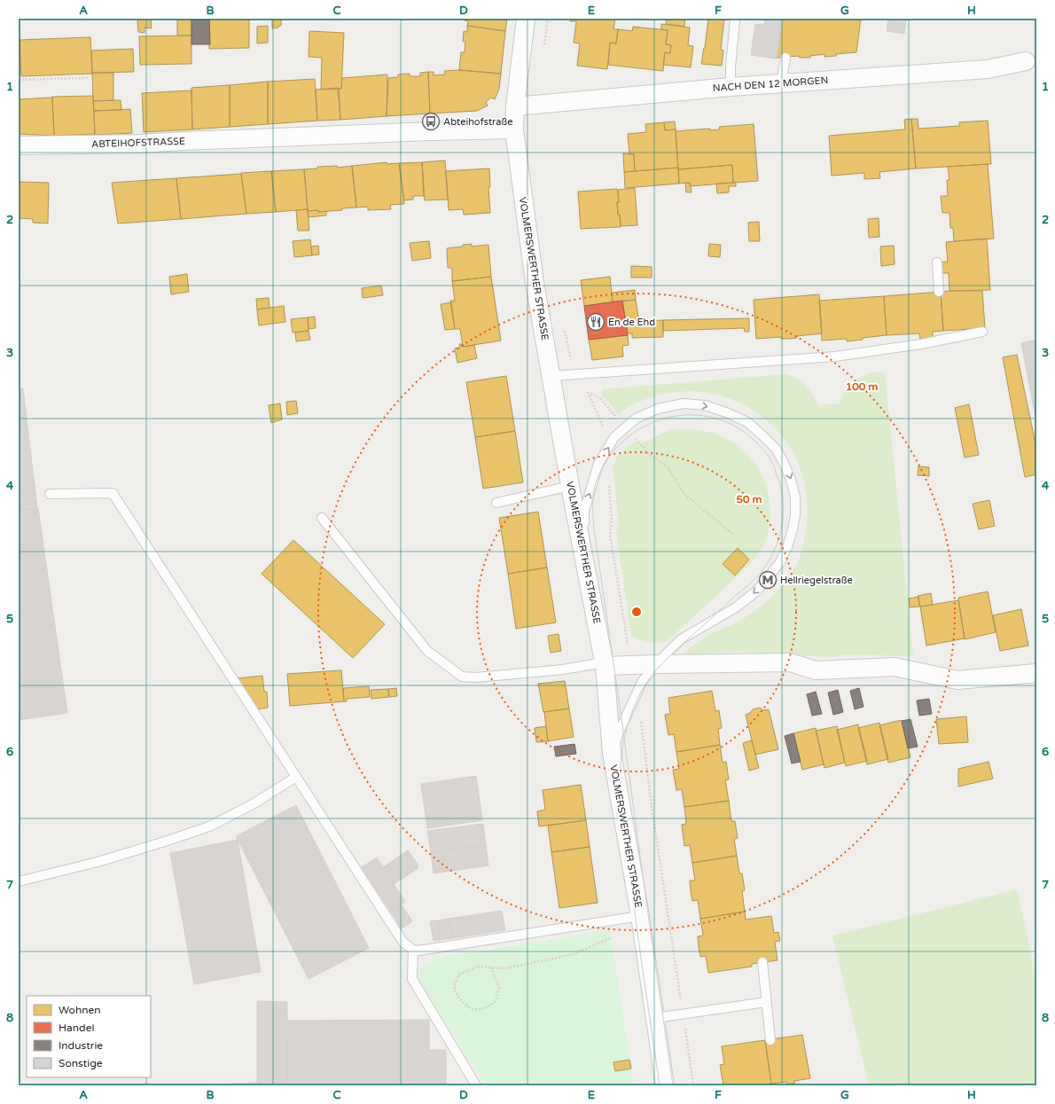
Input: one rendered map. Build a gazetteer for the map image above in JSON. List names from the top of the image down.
{
  "streets": {
    "street": ["NACH DEN 12 MORGEN", "ABTEIHOFSTRASSE", "VOLMERSWERTHER STRASSE"]
  },
  "crossings": [
    ["NACH DEN 12 MORGEN", "VOLMERSWERTHER STRASSE"],
    ["ABTEIHOFSTRASSE", "VOLMERSWERTHER STRASSE"]
  ],
  "places": {
    "bus stop": ["Abteihofstraße"],
    "restaurant": ["En de Ehd"],
    "metro station": ["Hellriegelstraße"]
  },
  "legend": [
    "Wohnen",
    "Handel",
    "Industrie",
    "Sonstige"
  ],
  "grid": {
    "columns": [
      "A",
      "B",
      "C",
      "D",
      "E",
      "F",
      "G",
      "H"
    ],
    "rows": [
      "1",
      "2",
      "3",
      "4",
      "5",
      "6",
      "7",
      "8"
    ]
  },
  "rings": ["100 m", "50 m"]
}
